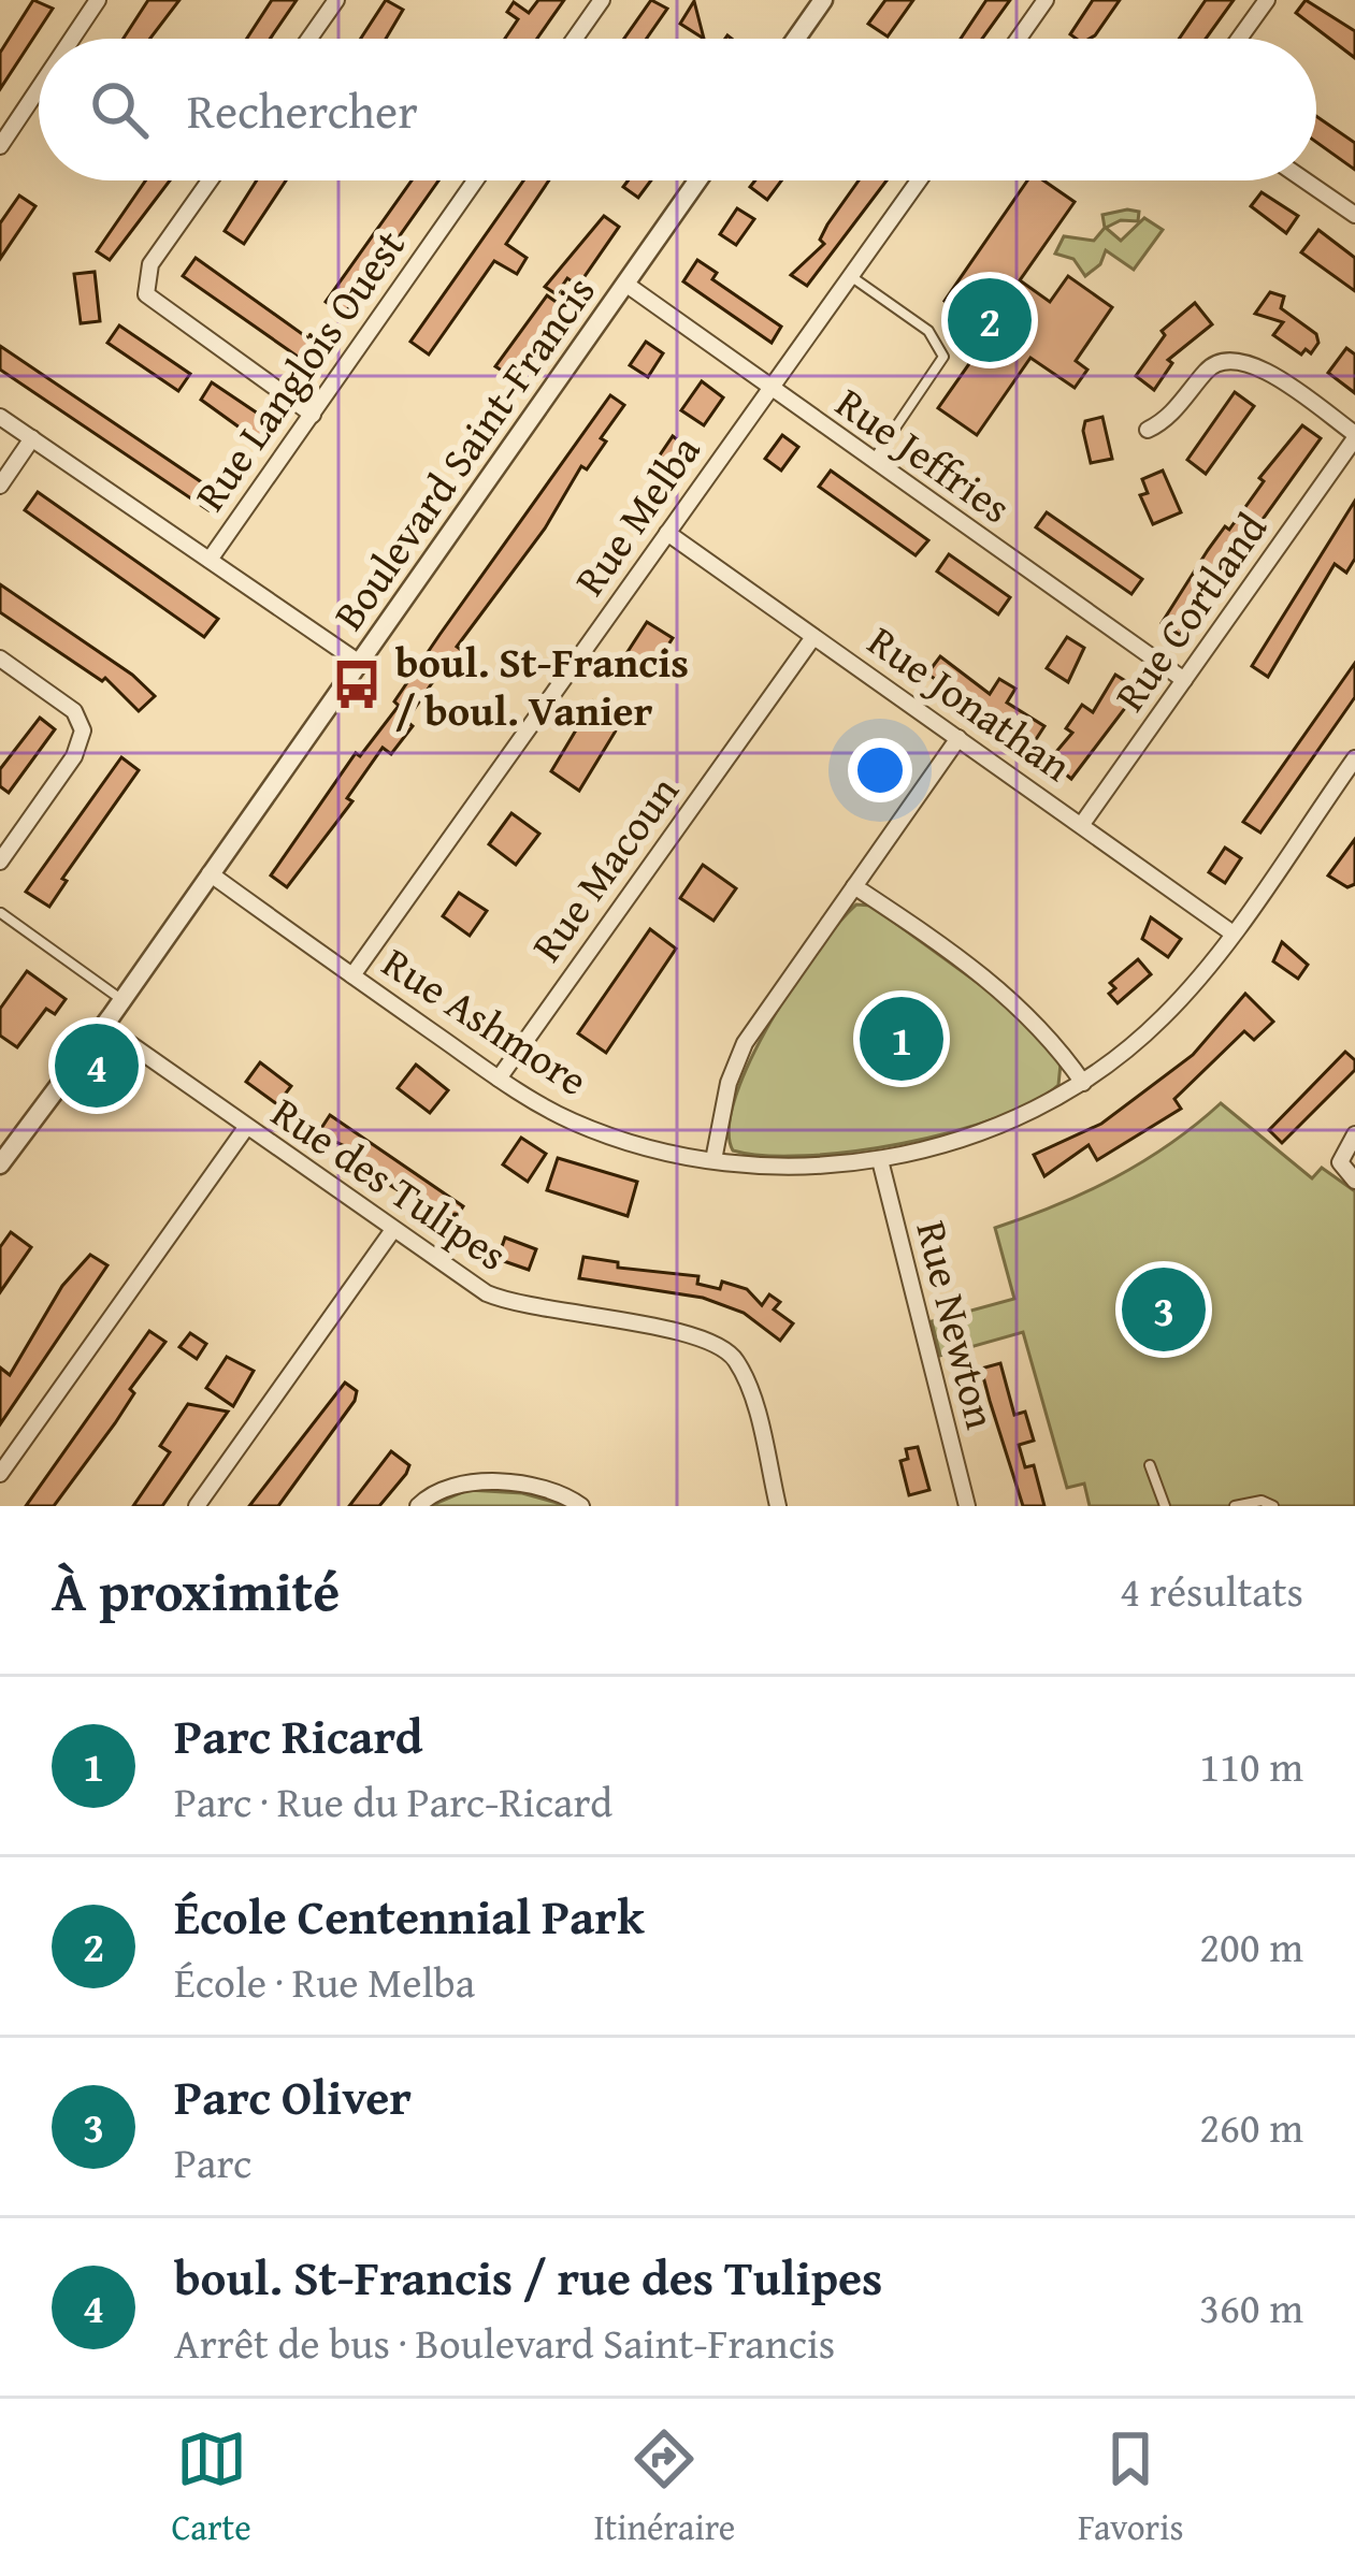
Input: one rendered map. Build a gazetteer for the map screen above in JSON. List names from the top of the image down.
{
  "streets": {
    "street": [
      "Rue Langlois Ouest",
      "Boulevard Saint-Francis",
      "Rue Jeffries",
      "Rue Melba",
      "Rue Cortland",
      "Rue Jonathan",
      "Rue Macoun",
      "Rue Ashmore",
      "Rue des Tulipes",
      "Rue Newton"
    ]
  },
  "crossings": [
    ["Boulevard Saint-Francis", "Rue Jeffries"],
    ["Boulevard Saint-Francis", "Rue Ashmore"],
    ["Boulevard Saint-Francis", "Rue des Tulipes"],
    ["Rue Jeffries", "Rue Melba"],
    ["Rue Jeffries", "Rue Cortland"],
    ["Rue Melba", "Rue Jonathan"],
    ["Rue Melba", "Rue Ashmore"],
    ["Rue Cortland", "Rue Jonathan"],
    ["Rue Jonathan", "Rue Macoun"],
    ["Rue Jonathan", "Rue Ashmore"],
    ["Rue Macoun", "Rue Ashmore"],
    ["Rue Ashmore", "Rue Newton"]
  ],
  "places": {
    "bus stop": ["boul. St-Francis / boul. Vanier"]
  },
  "page": {
    "search": "Rechercher",
    "pins": [
      "2",
      "1",
      "4",
      "3"
    ],
    "heading": ["À proximité", "4 résultats"],
    "list": [
      {
        "mark": "1",
        "name": "Parc Ricard",
        "note": "Parc · Rue du Parc-Ricard",
        "value": "110 m"
      },
      {
        "mark": "2",
        "name": "École Centennial Park",
        "note": "École · Rue Melba",
        "value": "200 m"
      },
      {
        "mark": "3",
        "name": "Parc Oliver",
        "note": "Parc",
        "value": "260 m"
      },
      {
        "mark": "4",
        "name": "boul. St-Francis / rue des Tulipes",
        "note": "Arrêt de bus · Boulevard Saint-Francis",
        "value": "360 m"
      }
    ],
    "nav": ["Carte", "Itinéraire", "Favoris"]
  }
}
